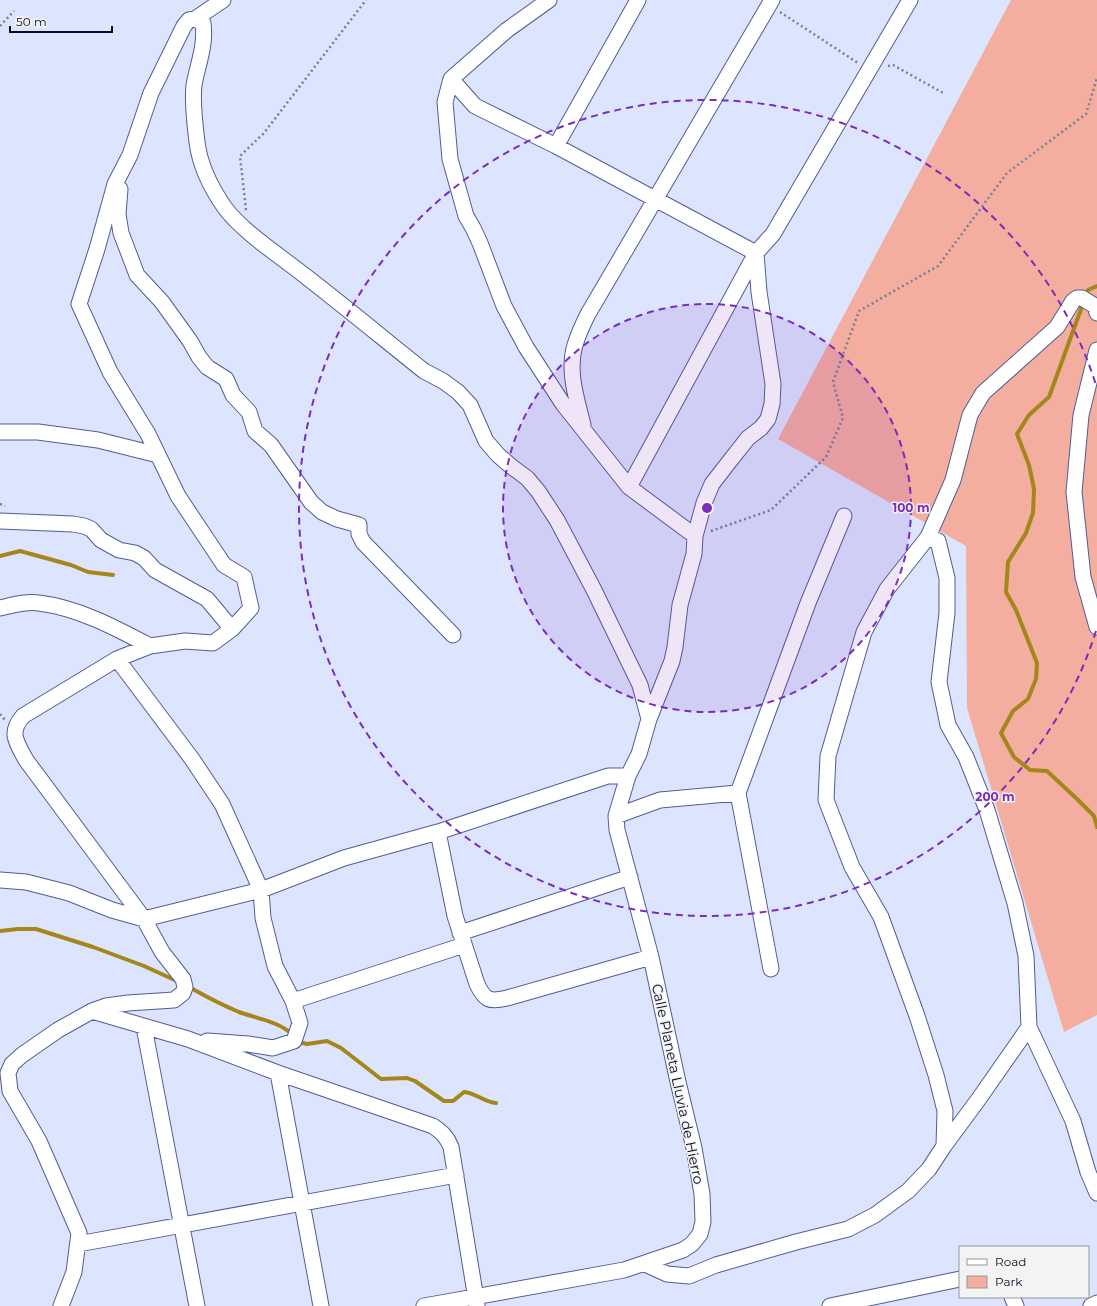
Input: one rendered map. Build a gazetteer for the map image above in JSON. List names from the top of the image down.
{
  "streets": {
    "street": ["Calle Planeta Lluvia de Hierro"]
  },
  "legend": ["Road", "Park"],
  "scale_bar": "50 m",
  "rings": ["100 m", "200 m"]
}
